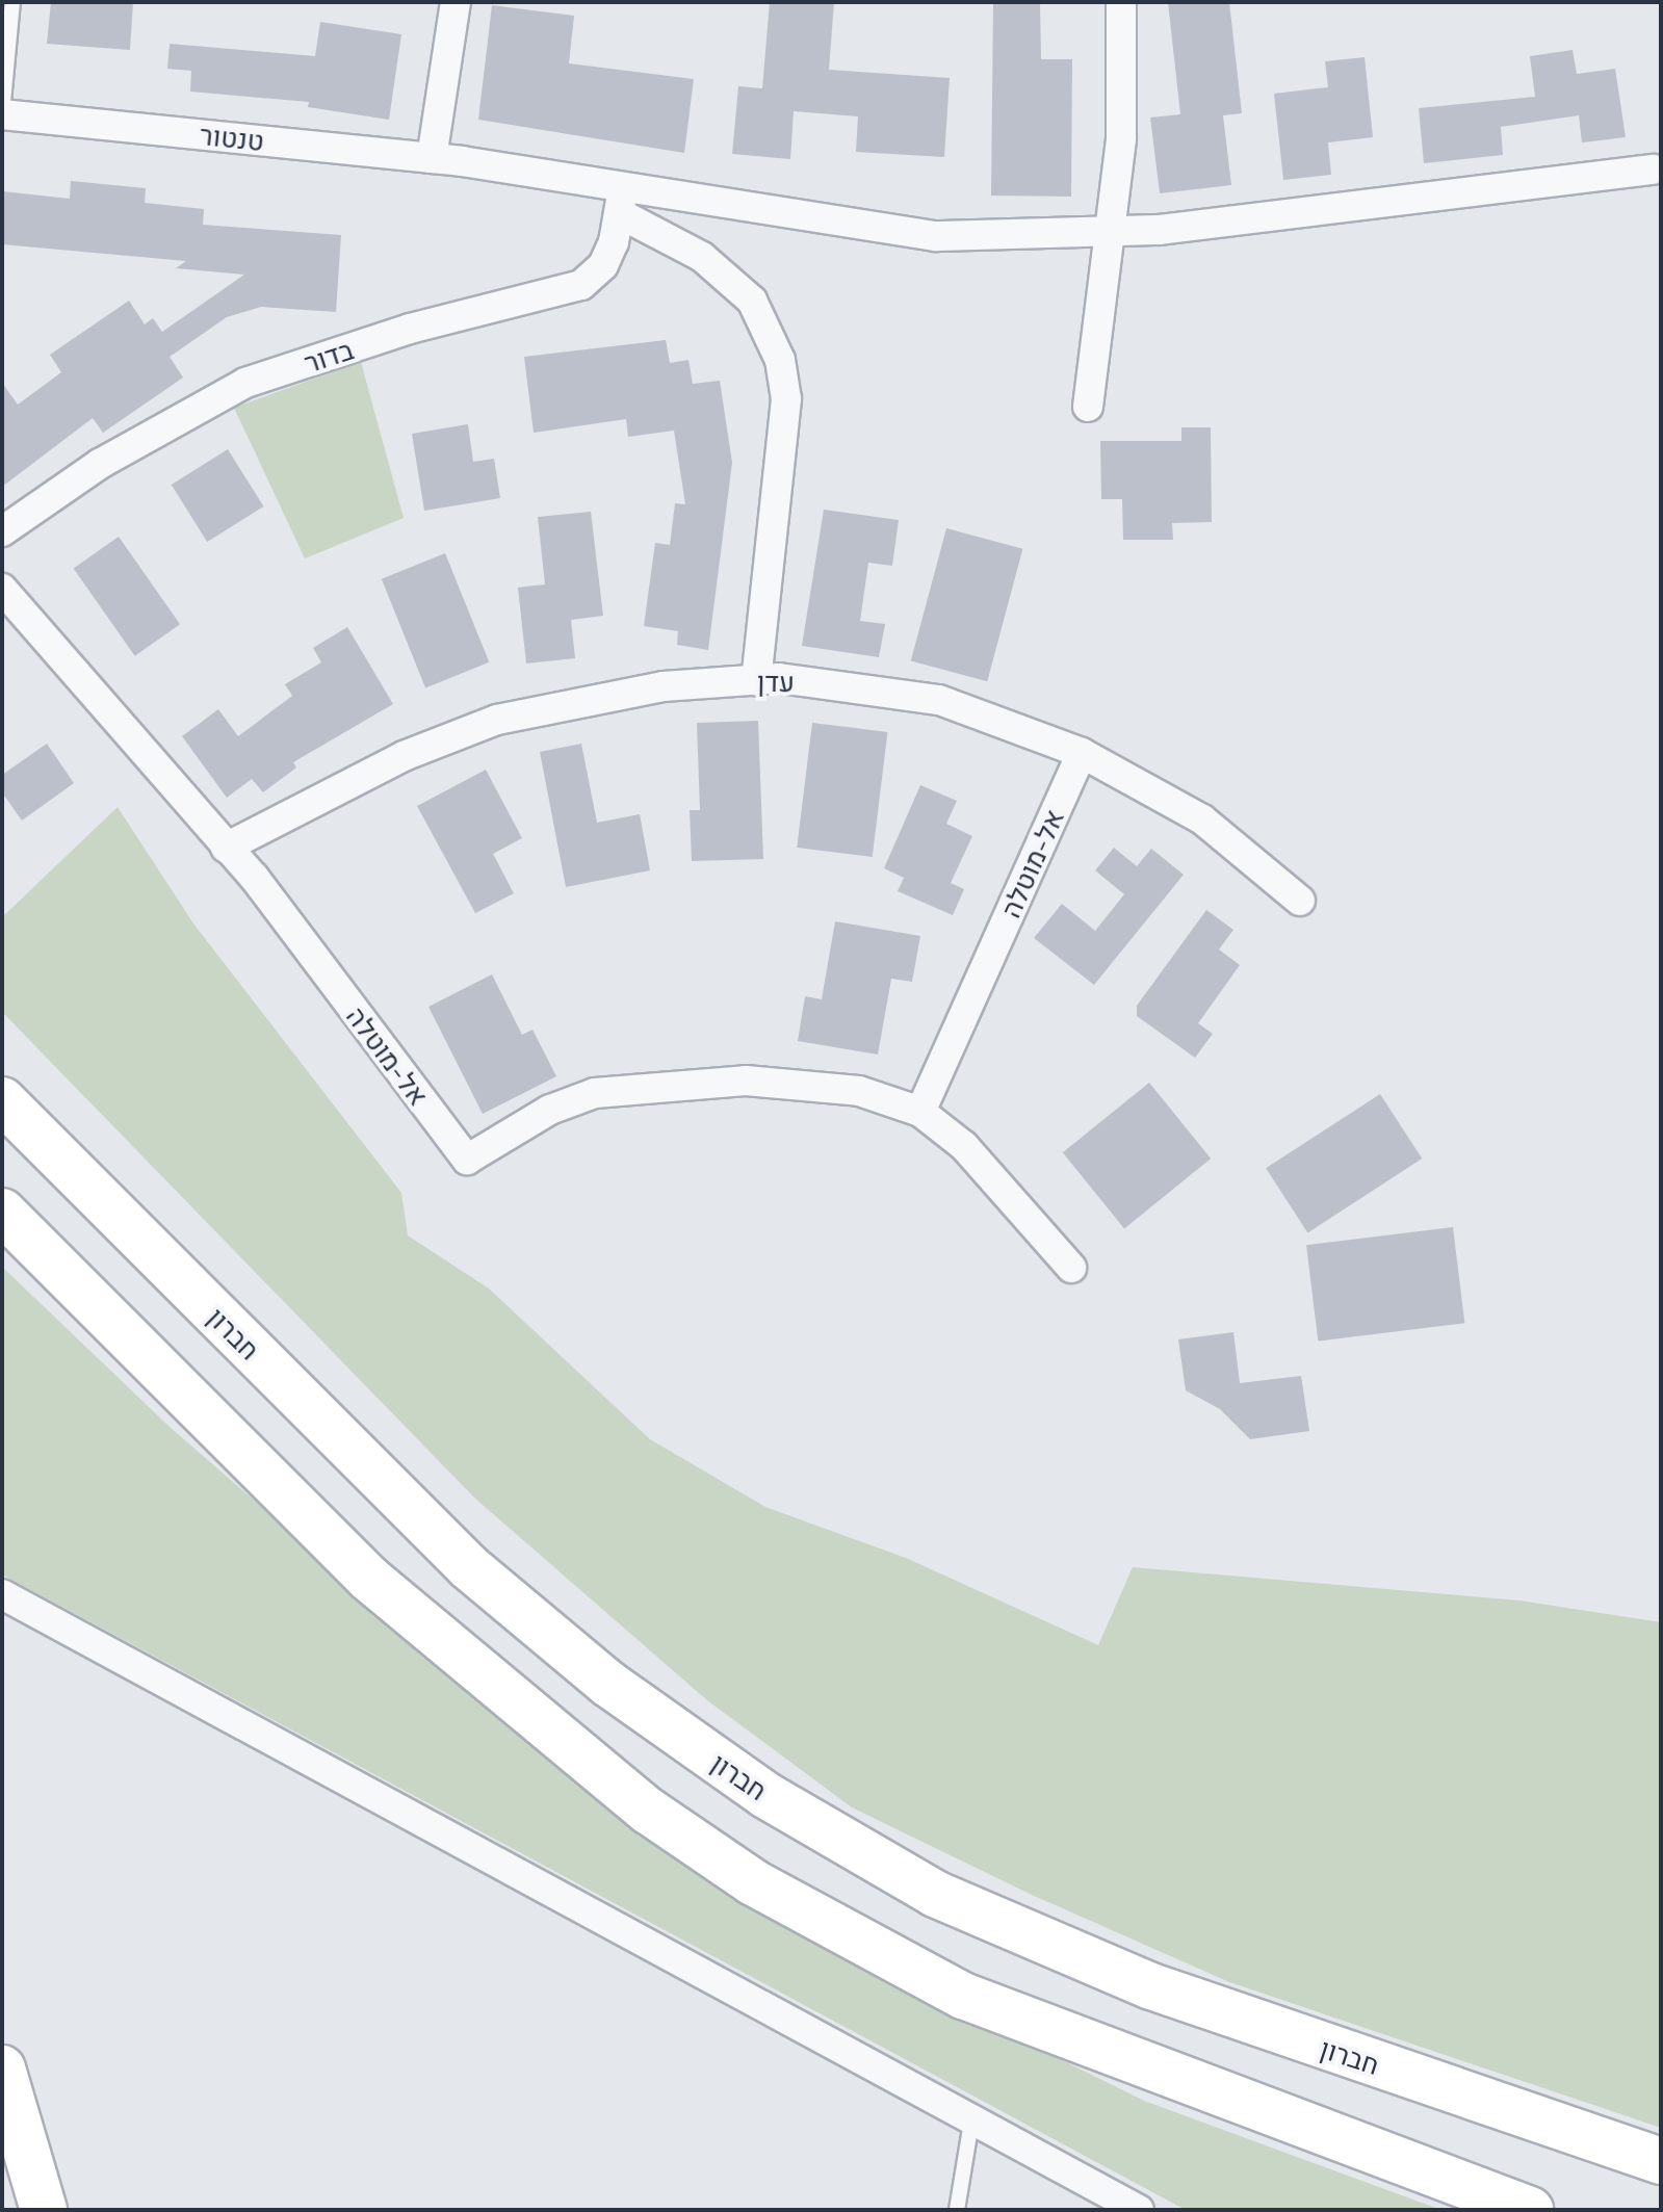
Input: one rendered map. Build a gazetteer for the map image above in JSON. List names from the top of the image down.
{
  "streets": {
    "main road": ["חברון"],
    "street": [
      "טנטור",
      "בדור",
      "עדן",
      "אל-מוטלה"
    ]
  },
  "crossings": [
    ["טנטור", "בדור"],
    ["עדן", "אל-מוטלה"]
  ]
}
